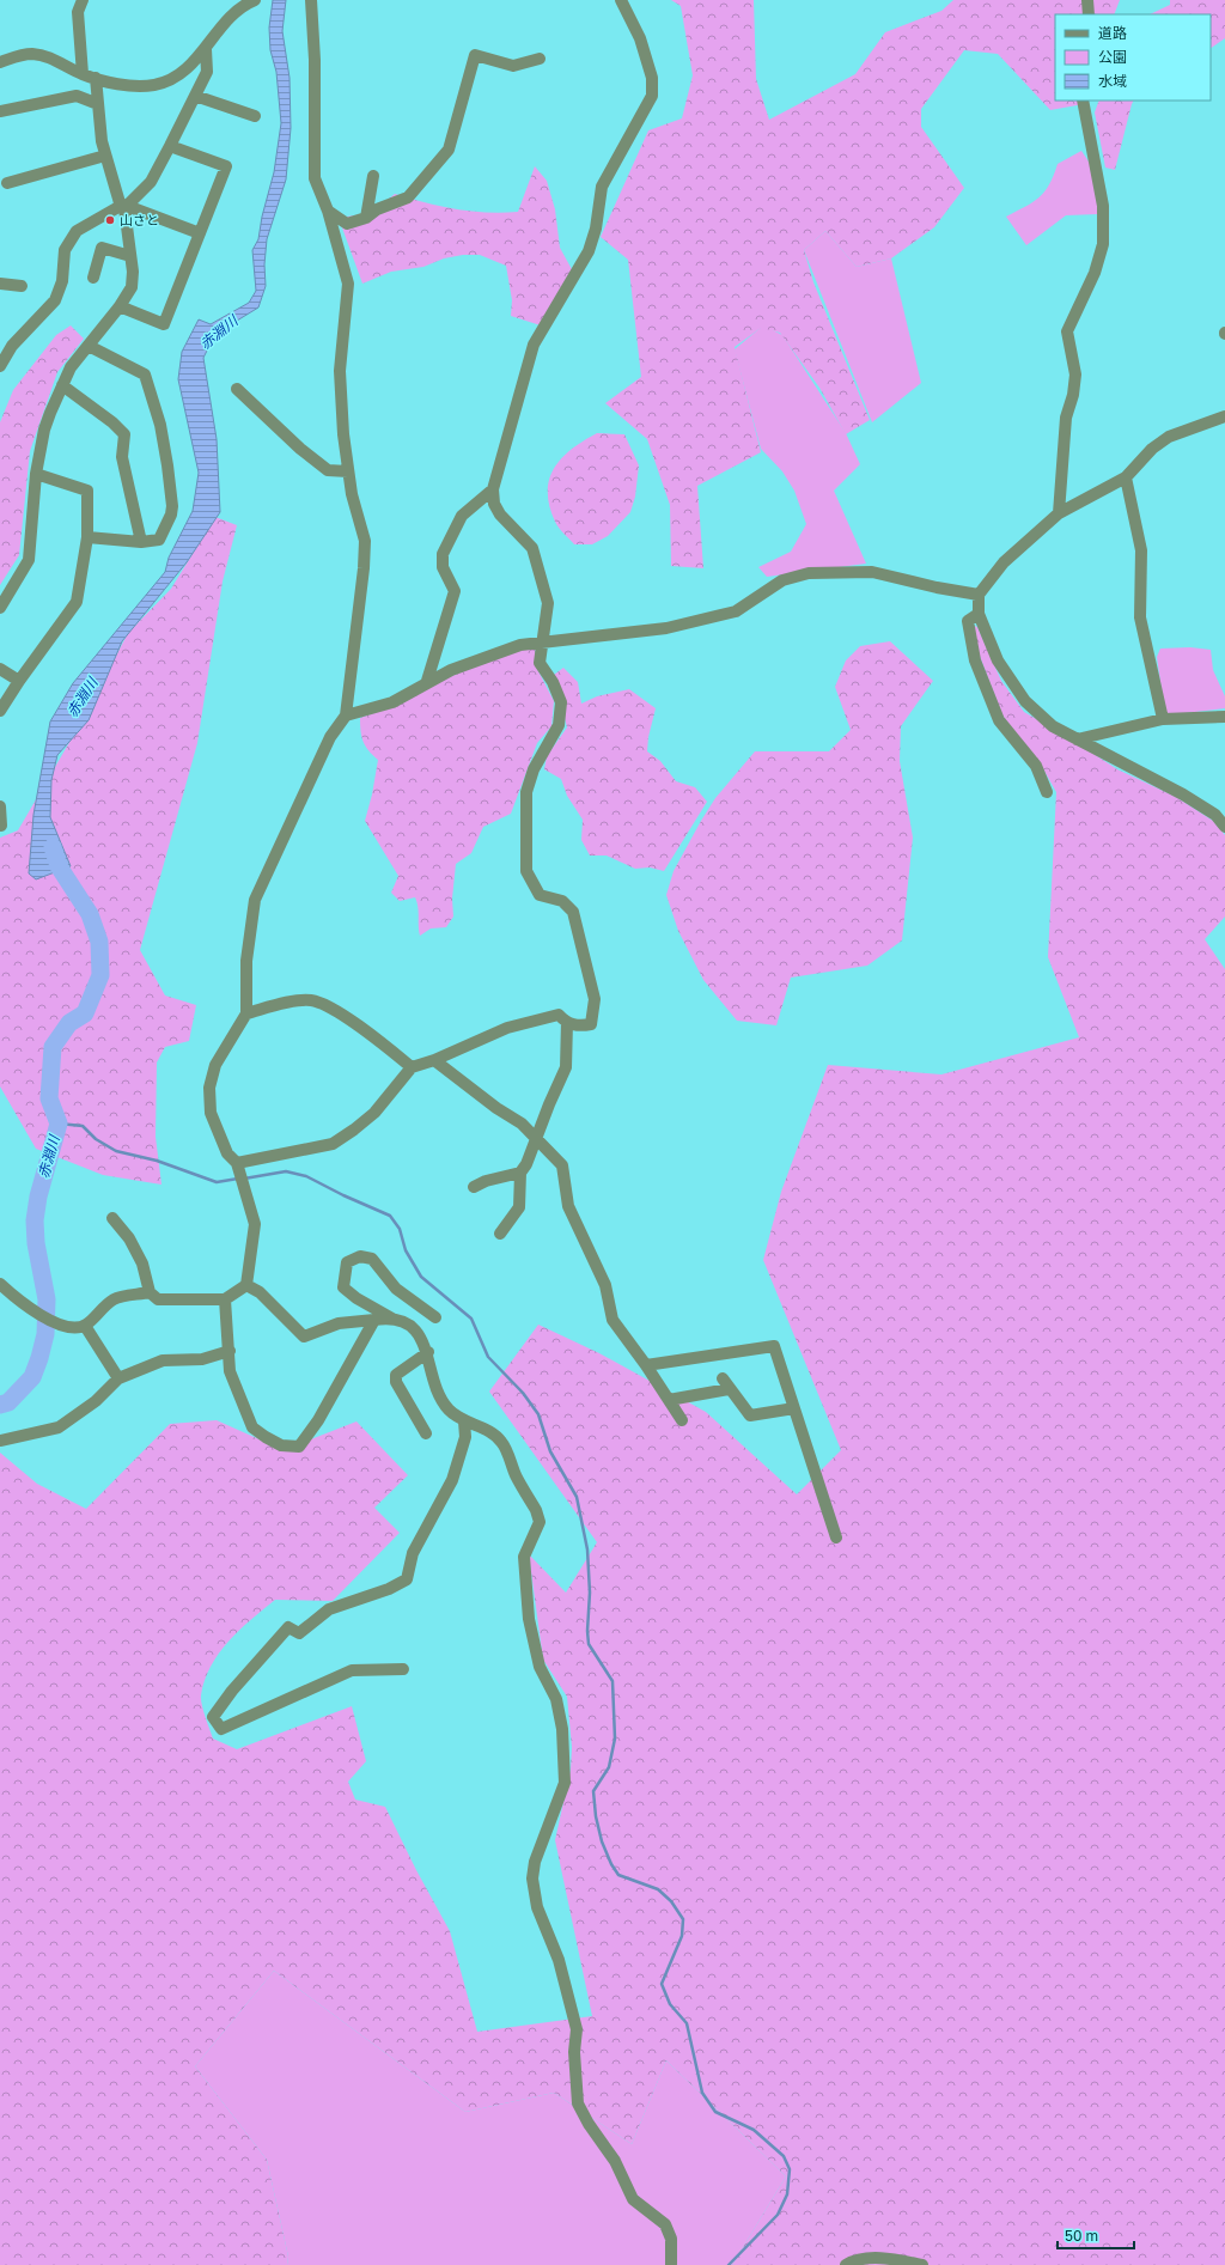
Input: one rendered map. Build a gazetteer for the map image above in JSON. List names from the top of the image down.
{
  "water": ["赤淵川"],
  "places": ["山さと"],
  "legend": ["道路", "公園", "水域"],
  "scale_bar": "50 m"
}
